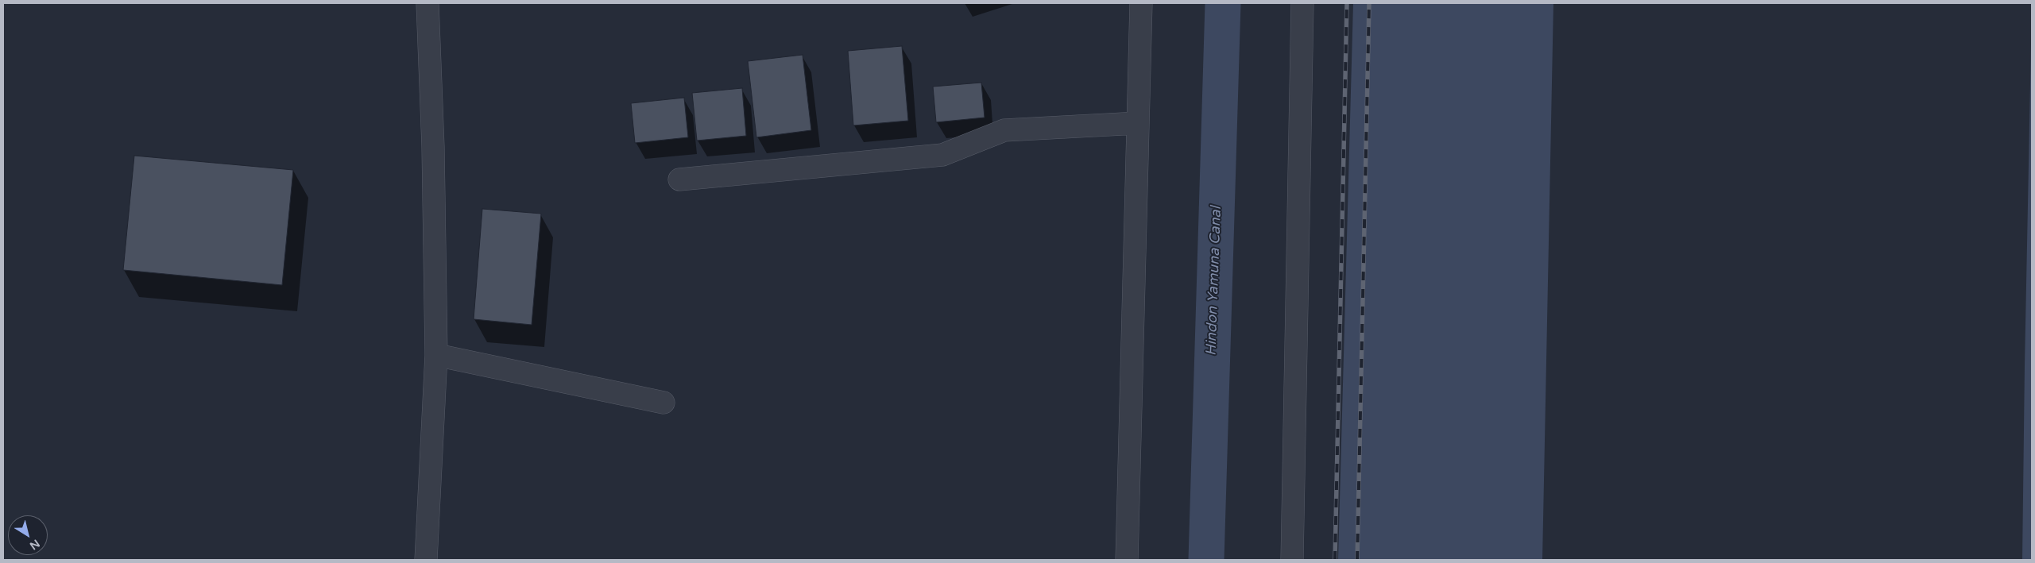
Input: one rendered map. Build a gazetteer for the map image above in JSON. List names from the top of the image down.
{
  "water": ["Hindon Yamuna Canal"],
  "north": "bottom right"
}
